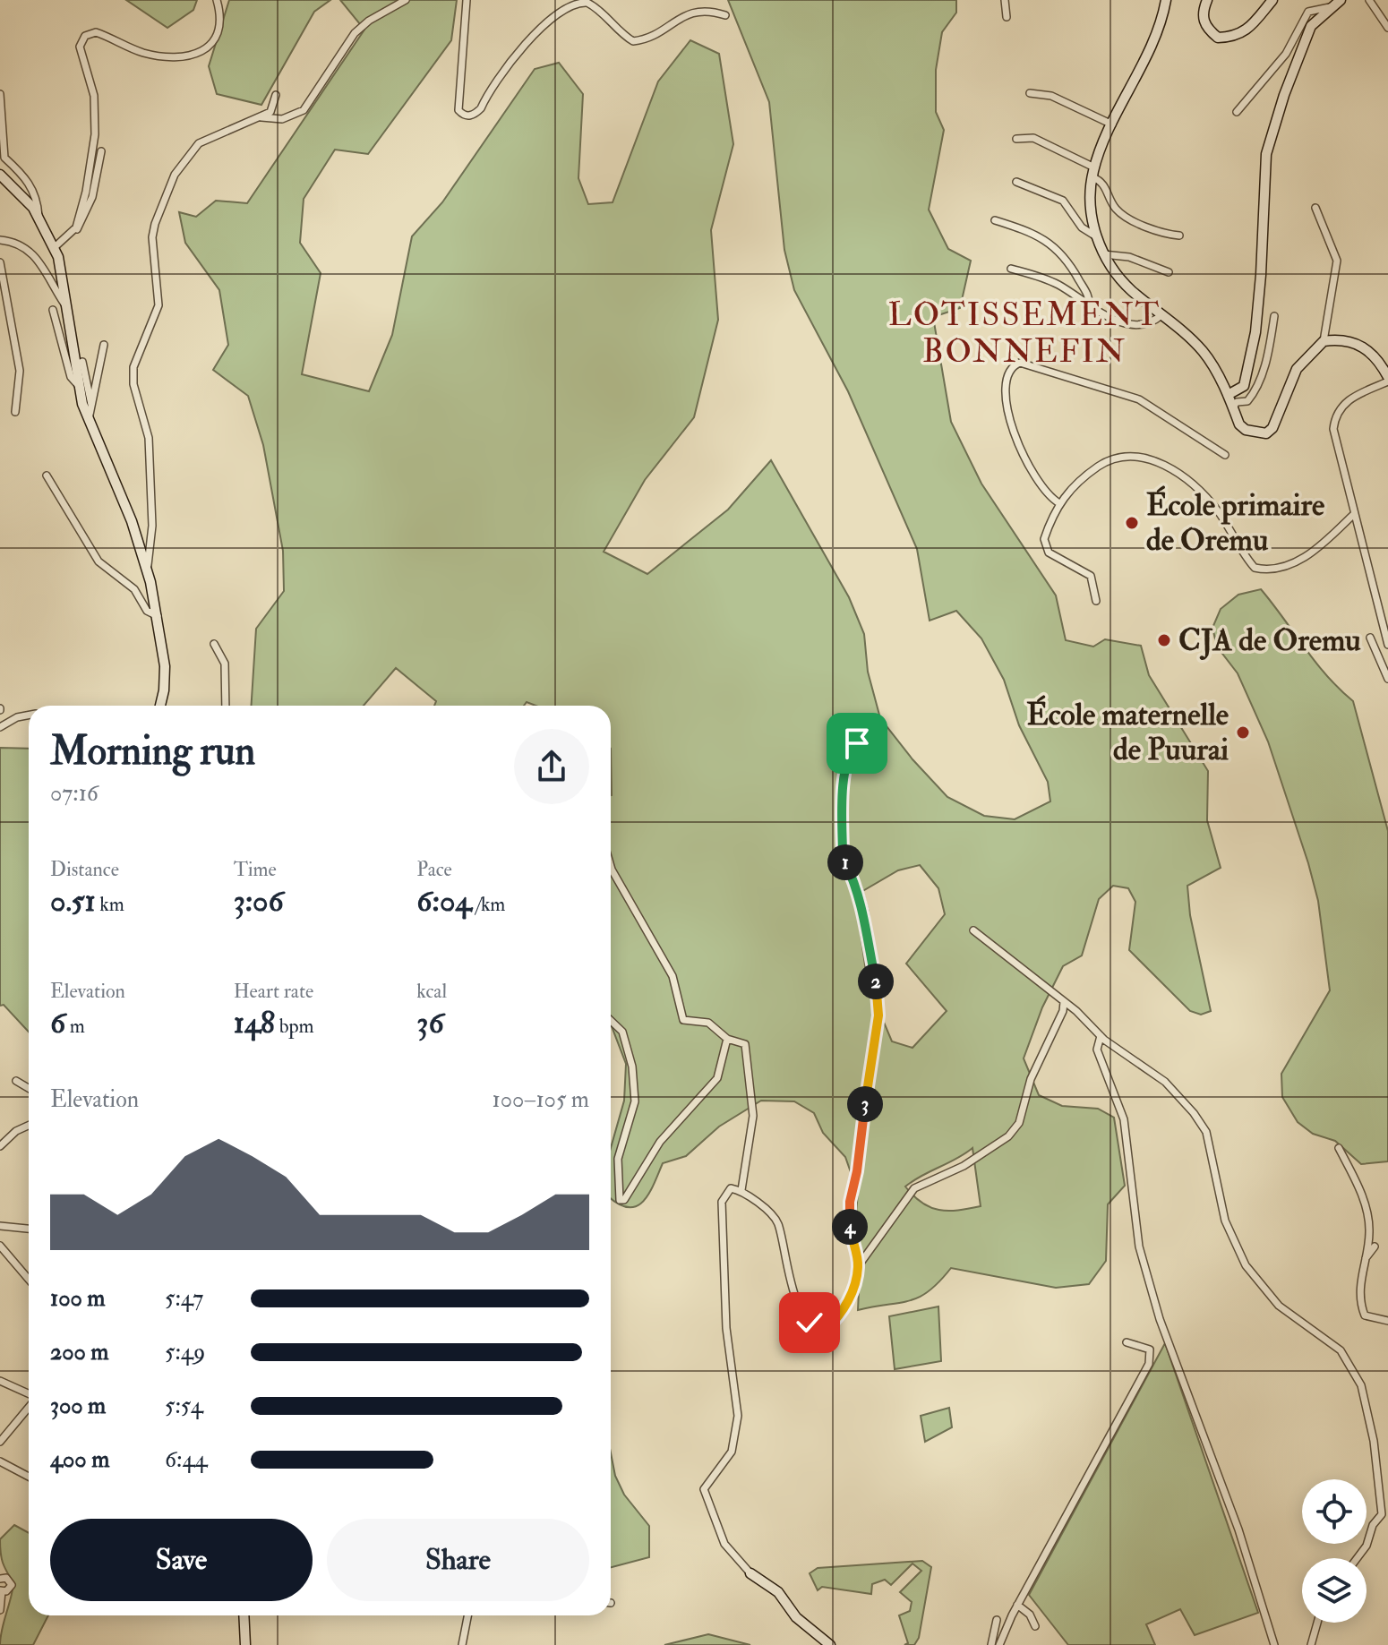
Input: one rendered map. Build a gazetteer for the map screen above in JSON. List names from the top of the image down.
{
  "districts": ["LOTISSEMENT BONNEFIN"],
  "places": ["École primaire de Oremu", "CJA de Oremu", "École maternelle de Puurai"],
  "page": {
    "heading": ["Morning run", "07:16"],
    "stats": [
      ["Distance", "0.51 km"],
      ["Time", "3:06"],
      ["Pace", "6:04 /km"],
      ["Elevation", "6 m"],
      ["Heart rate", "148 bpm"],
      ["kcal", "36"]
    ],
    "pins": [
      "1",
      "2",
      "3",
      "4"
    ],
    "chart": ["Elevation", "100–105 m"],
    "list": [
      {
        "name": "100 m",
        "note": "5:47"
      },
      {
        "name": "200 m",
        "note": "5:49"
      },
      {
        "name": "300 m",
        "note": "5:54"
      },
      {
        "name": "400 m",
        "note": "6:44"
      }
    ],
    "buttons": ["Save", "Share"]
  }
}
